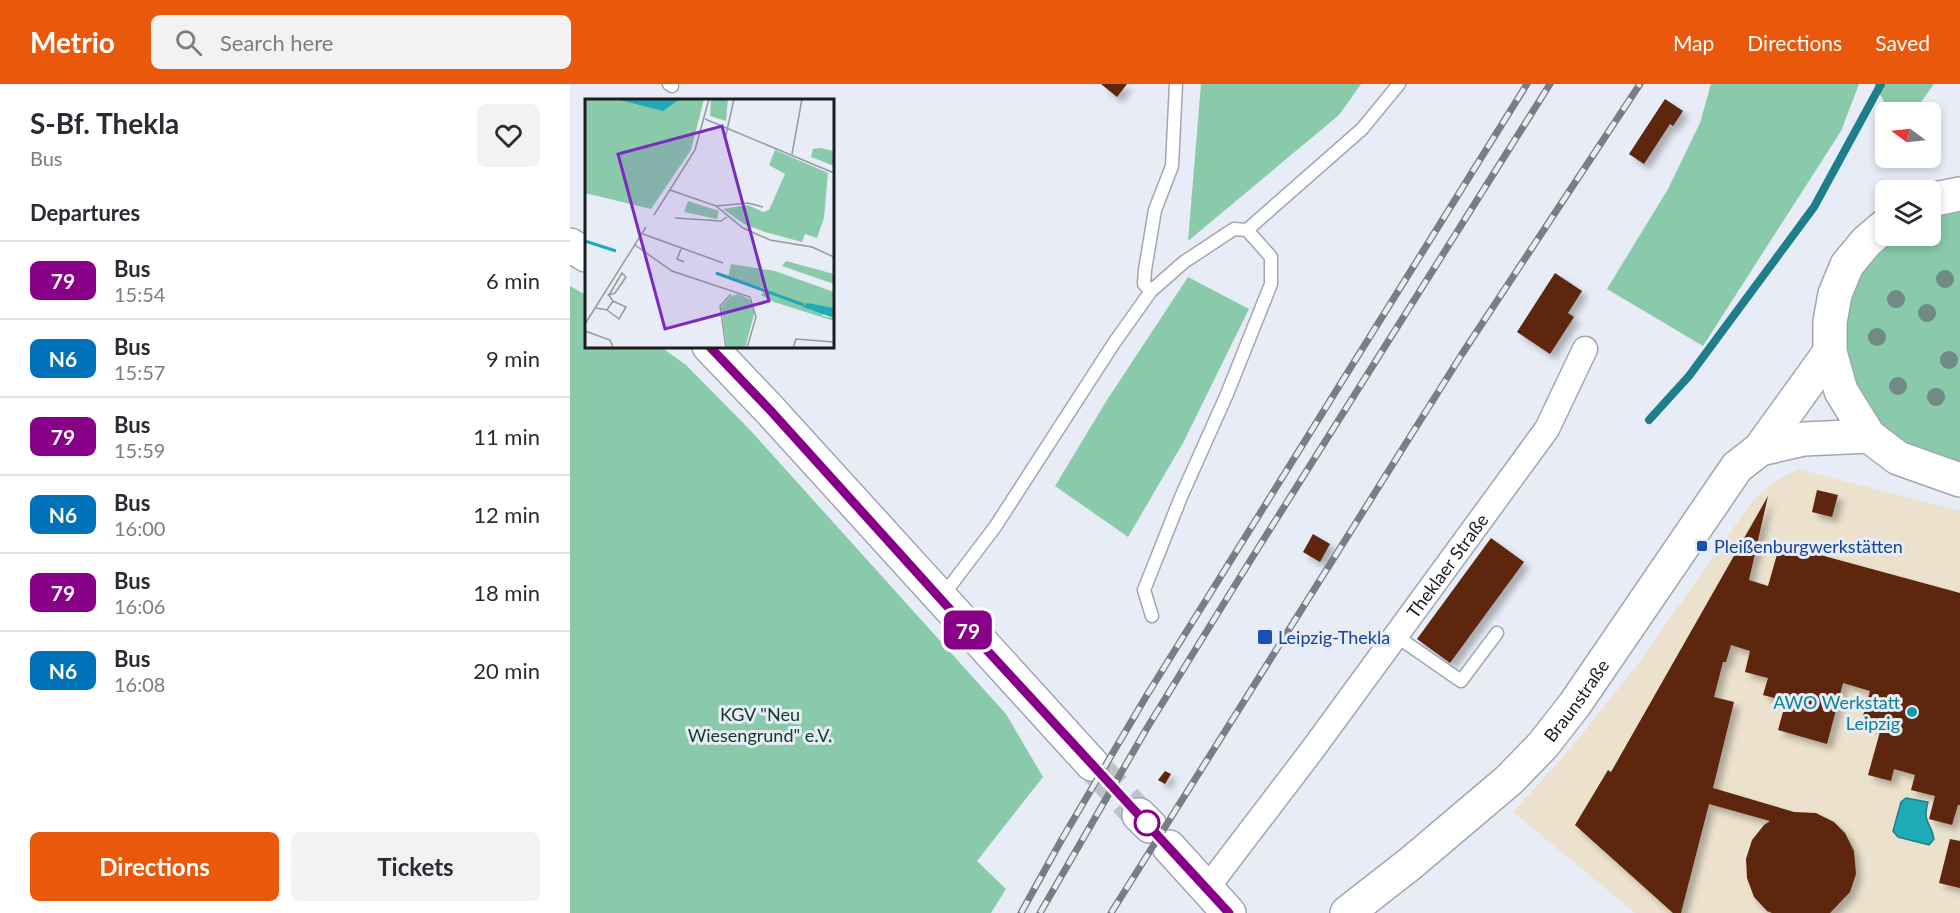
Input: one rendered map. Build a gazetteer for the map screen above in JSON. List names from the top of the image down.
{
  "streets": {
    "main road": ["Braunstraße"],
    "street": ["Theklaer Straße"]
  },
  "parks": ["KGV \"Neu Wiesengrund\" e.V."],
  "places": {
    "transit": ["Pleißenburgwerkstätten", "Leipzig-Thekla"],
    "other": ["AWO Werkstatt Leipzig"]
  },
  "lines": ["bus line 79"],
  "north": "left",
  "page": {
    "header": "Metrio",
    "search": "Search here",
    "nav": ["Map", "Directions", "Saved"],
    "heading": [
      ["S-Bf. Thekla", "Bus"],
      "Departures"
    ],
    "on_map": "79",
    "list": [
      {
        "mark": "79",
        "name": "Bus",
        "note": "15:54",
        "value": "6 min"
      },
      {
        "mark": "N6",
        "name": "Bus",
        "note": "15:57",
        "value": "9 min"
      },
      {
        "mark": "79",
        "name": "Bus",
        "note": "15:59",
        "value": "11 min"
      },
      {
        "mark": "N6",
        "name": "Bus",
        "note": "16:00",
        "value": "12 min"
      },
      {
        "mark": "79",
        "name": "Bus",
        "note": "16:06",
        "value": "18 min"
      },
      {
        "mark": "N6",
        "name": "Bus",
        "note": "16:08",
        "value": "20 min"
      }
    ],
    "buttons": ["Directions", "Tickets"]
  }
}
